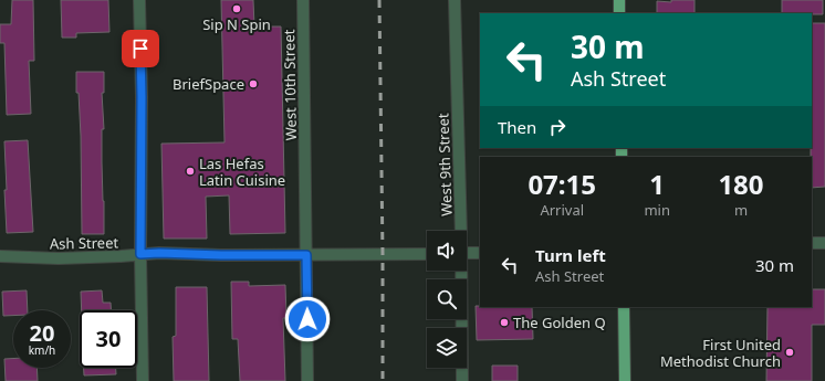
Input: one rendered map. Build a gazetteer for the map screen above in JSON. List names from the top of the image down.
{
  "streets": {
    "street": ["West 10th Street", "West 9th Street", "Ash Street"]
  },
  "crossings": [
    ["West 10th Street", "Ash Street"]
  ],
  "places": [
    "Sip N Spin",
    "BriefSpace",
    "Las Hefas Latin Cuisine",
    "The Golden Q",
    "First United Methodist Church"
  ],
  "page": {
    "turn": ["30 m", "Ash Street"],
    "then": "Then",
    "eta": [
      "07:15",
      "Arrival",
      "1",
      "min",
      "180",
      "m"
    ],
    "list": [
      {
        "name": "Turn left",
        "note": "Ash Street",
        "value": "30 m"
      }
    ],
    "speed": "20 km/h",
    "limit": "30"
  }
}
